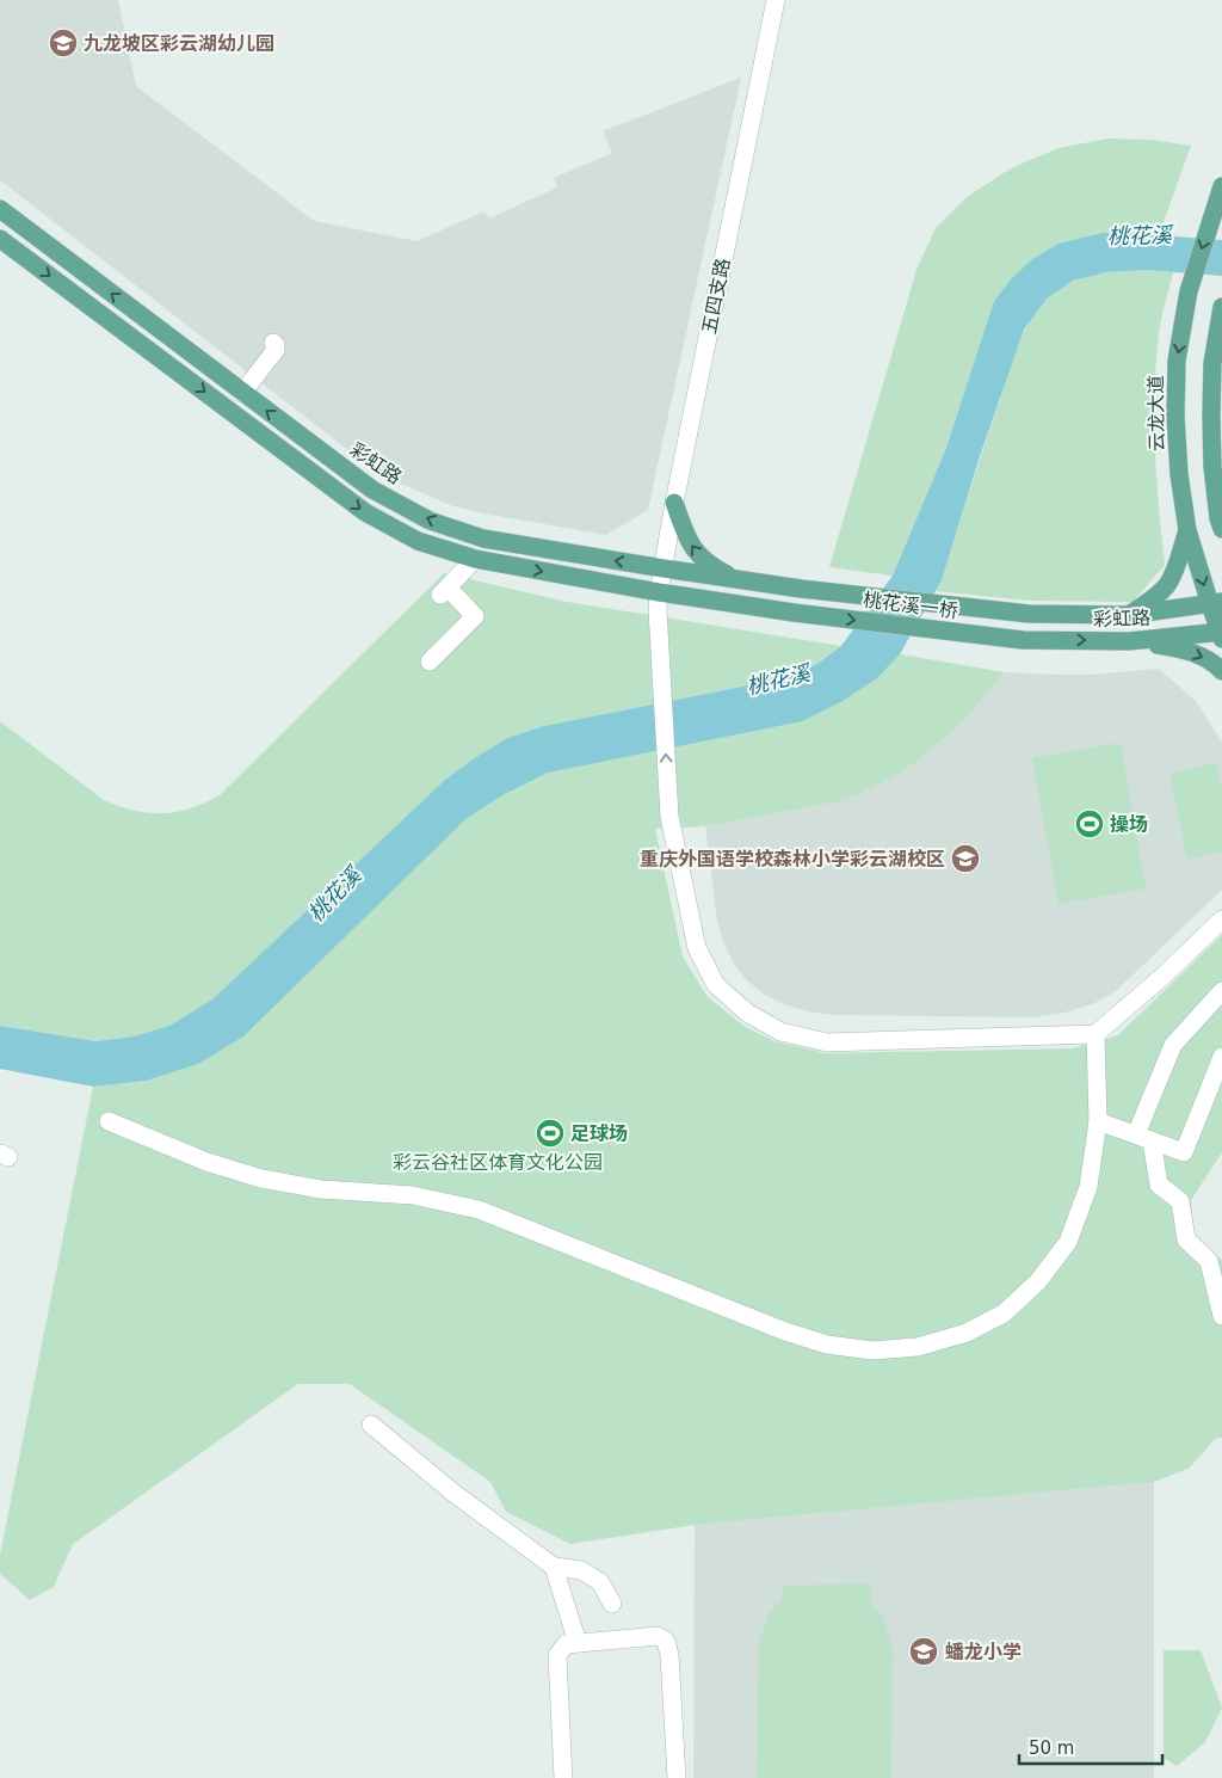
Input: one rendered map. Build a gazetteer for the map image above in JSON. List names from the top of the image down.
{
  "streets": {
    "main road": ["云龙大道", "彩虹路", "桃花溪一桥"],
    "street": ["五四支路"]
  },
  "crossings": [
    ["五四支路", "彩虹路"],
    ["五四支路", "桃花溪一桥"],
    ["云龙大道", "彩虹路"],
    ["彩虹路", "桃花溪一桥"]
  ],
  "water": ["桃花溪"],
  "parks": ["彩云谷社区体育文化公园"],
  "places": {
    "school or university": ["九龙坡区彩云湖幼儿园", "重庆外国语学校森林小学彩云湖校区", "蟠龙小学"],
    "sports": ["操场", "足球场"]
  },
  "scale_bar": "50 m"
}
